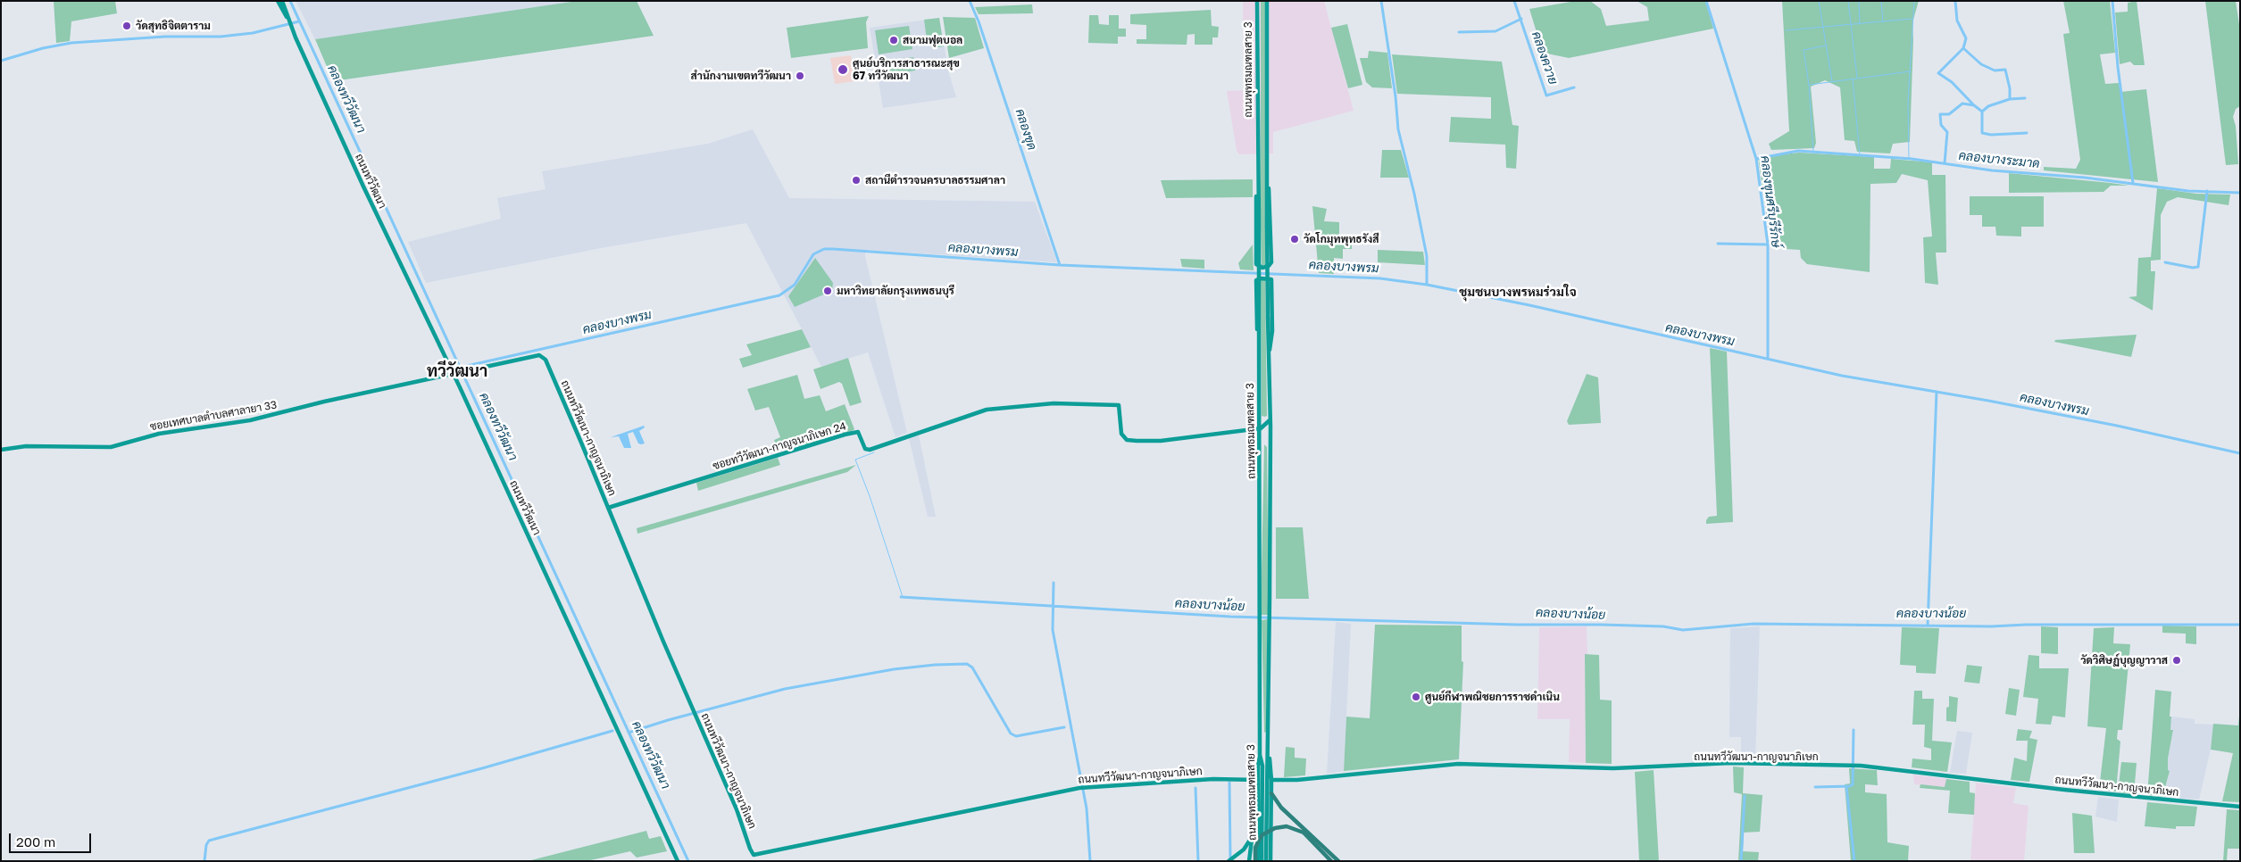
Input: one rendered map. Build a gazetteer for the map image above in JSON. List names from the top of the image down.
{
  "streets": {
    "main road": [
      "ถนนพุทธมณฑลสาย 3",
      "ถนนทวีวัฒนา",
      "ซอยเทศบาลตำบลศาลายา 33",
      "ถนนทวีวัฒนา-กาญจนาภิเษก",
      "ซอยทวีวัฒนา-กาญจนาภิเษก 24"
    ]
  },
  "crossings": [
    ["ถนนพุทธมณฑลสาย 3", "ซอยทวีวัฒนา-กาญจนาภิเษก 24"],
    ["ถนนทวีวัฒนา", "ซอยเทศบาลตำบลศาลายา 33"],
    ["ถนนทวีวัฒนา", "ถนนทวีวัฒนา-กาญจนาภิเษก"],
    ["ซอยเทศบาลตำบลศาลายา 33", "ถนนทวีวัฒนา-กาญจนาภิเษก"],
    ["ถนนทวีวัฒนา-กาญจนาภิเษก", "ซอยทวีวัฒนา-กาญจนาภิเษก 24"]
  ],
  "districts": ["ชุมชนบางพรหมร่วมใจ", "ทวีวัฒนา"],
  "water": [
    "คลองควาย",
    "คลองทวีวัฒนา",
    "คลองขุด",
    "คลองบางระมาด",
    "คลองขุนศรีบุรีรักษ์",
    "คลองบางพรม",
    "คลองบางน้อย"
  ],
  "places": [
    "วัดสุทธิจิตตาราม",
    "สนามฟุตบอล",
    "ศูนย์บริการสาธารณะสุข 67 ทวีวัฒนา",
    "สำนักงานเขตทวีวัฒนา",
    "สถานีตำรวจนครบาลธรรมศาลา",
    "วัดโกมุทพุทธรังสี",
    "มหาวิทยาลัยกรุงเทพธนบุรี",
    "วัดวิศิษฏ์บุญญาวาส",
    "ศูนย์กีฬาพณิชยการราชดำเนิน"
  ],
  "scale_bar": "200 m"
}
